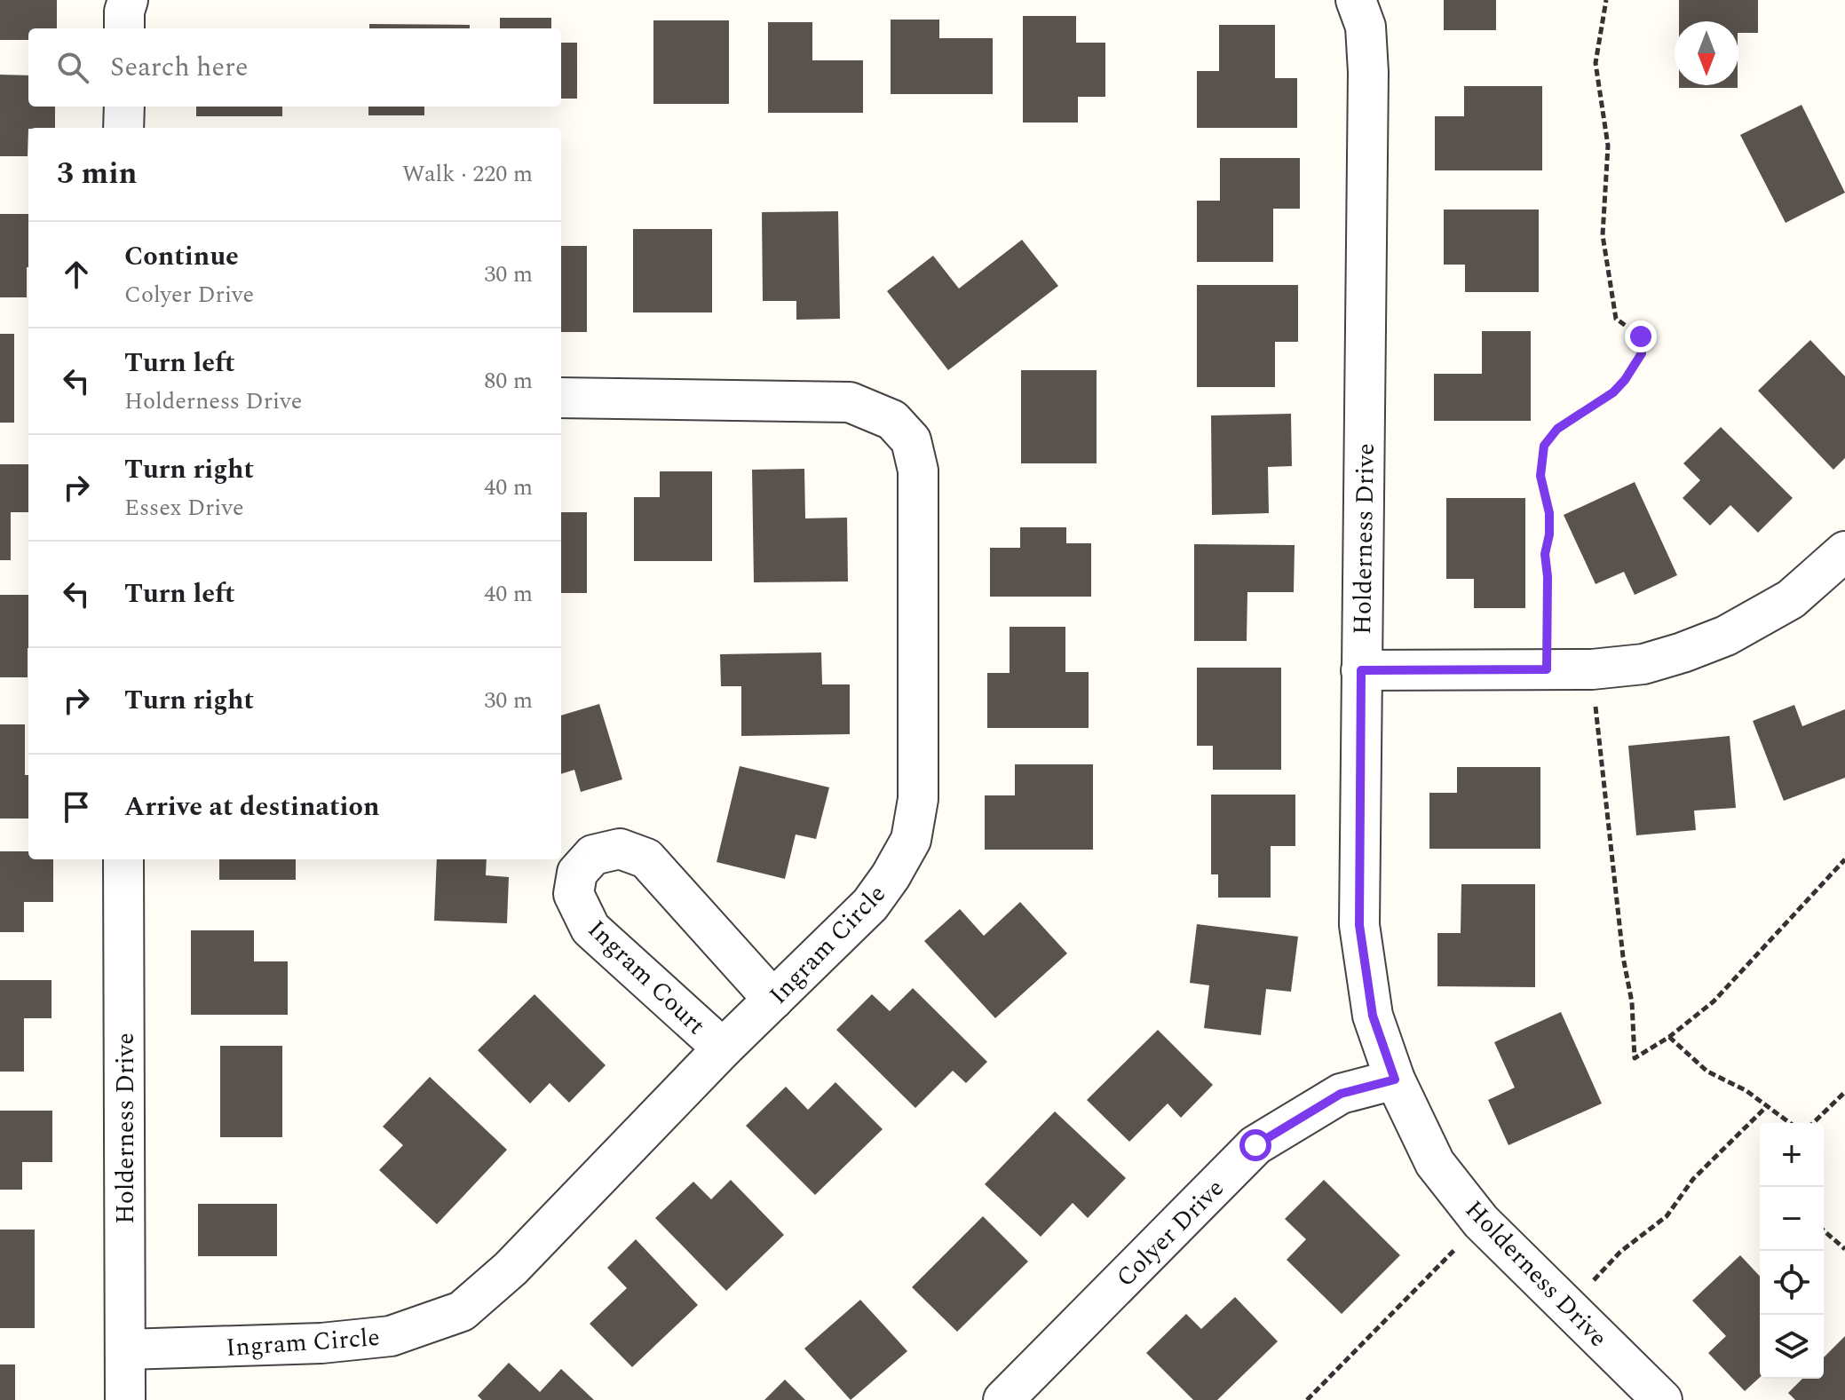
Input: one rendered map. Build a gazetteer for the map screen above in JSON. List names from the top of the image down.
{
  "streets": {
    "street": [
      "Holderness Drive",
      "Ingram Circle",
      "Ingram Court",
      "Colyer Drive"
    ]
  },
  "crossings": [
    ["Holderness Drive", "Ingram Circle"],
    ["Holderness Drive", "Colyer Drive"],
    ["Ingram Circle", "Ingram Court"]
  ],
  "north": "bottom",
  "page": {
    "search": "Search here",
    "heading": ["3 min", "Walk · 220 m"],
    "list": [
      ["Continue", "Colyer Drive", "30 m"],
      ["Turn left", "Holderness Drive", "80 m"],
      ["Turn right", "Essex Drive", "40 m"],
      ["Turn left", "40 m"],
      ["Turn right", "30 m"],
      "Arrive at destination"
    ],
    "map_buttons": ["+", "−"]
  }
}
